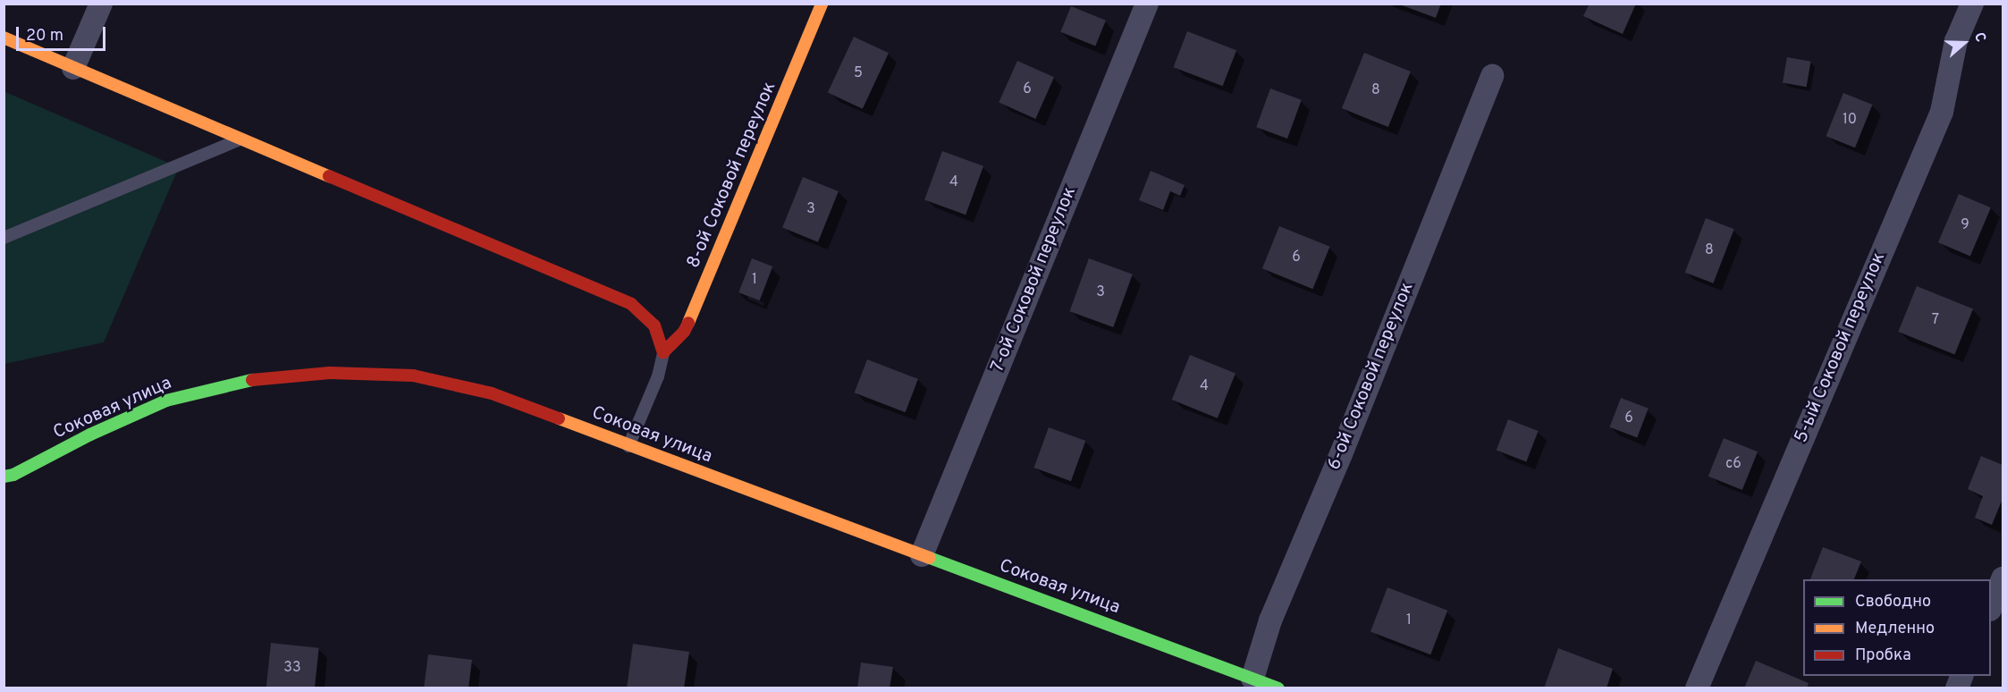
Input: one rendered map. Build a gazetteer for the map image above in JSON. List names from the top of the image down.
{
  "streets": {
    "street": [
      "8-ой Соковой переулок",
      "7-ой Соковой переулок",
      "5-ый Соковой переулок",
      "6-ой Соковой переулок",
      "Соковая улица"
    ]
  },
  "crossings": [
    ["7-ой Соковой переулок", "Соковая улица"],
    ["6-ой Соковой переулок", "Соковая улица"]
  ],
  "house_numbers": [
    "5",
    "6",
    "8",
    "10",
    "4",
    "3",
    "9",
    "8",
    "6",
    "1",
    "3",
    "7",
    "4",
    "6",
    "с6",
    "1",
    "33"
  ],
  "legend": ["Свободно", "Медленно", "Пробка"],
  "scale_bar": "20 m",
  "north": "right"
}
